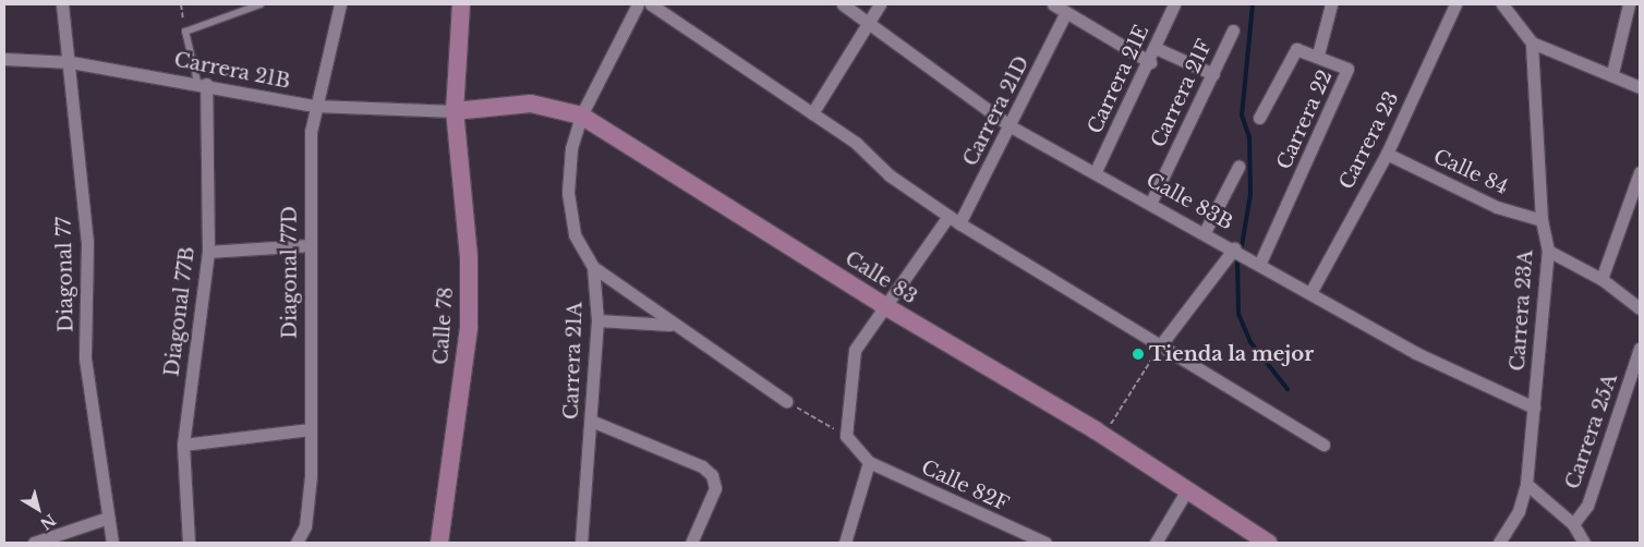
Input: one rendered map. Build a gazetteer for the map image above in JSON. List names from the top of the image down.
{
  "streets": {
    "street": [
      "Carrera 21B",
      "Carrera 21E",
      "Carrera 21F",
      "Carrera 21D",
      "Carrera 22",
      "Carrera 23",
      "Calle 84",
      "Calle 83B",
      "Diagonal 77D",
      "Diagonal 77",
      "Calle 83",
      "Carrera 23A",
      "Diagonal 77B",
      "Calle 78",
      "Carrera 21A",
      "Carrera 25A",
      "Calle 82F"
    ]
  },
  "crossings": [
    ["Carrera 21B", "Diagonal 77D"],
    ["Carrera 21B", "Diagonal 77"],
    ["Carrera 21B", "Calle 83"],
    ["Carrera 21B", "Diagonal 77B"],
    ["Carrera 21B", "Calle 78"],
    ["Carrera 21E", "Calle 83B"],
    ["Carrera 21F", "Calle 83B"],
    ["Carrera 21D", "Calle 83B"],
    ["Carrera 22", "Calle 83B"],
    ["Carrera 23", "Calle 84"],
    ["Carrera 23", "Calle 83B"],
    ["Calle 84", "Carrera 23A"],
    ["Calle 83B", "Carrera 23A"],
    ["Calle 83", "Calle 78"],
    ["Calle 83", "Carrera 21A"]
  ],
  "places": ["Tienda la mejor"],
  "north": "bottom right"
}
